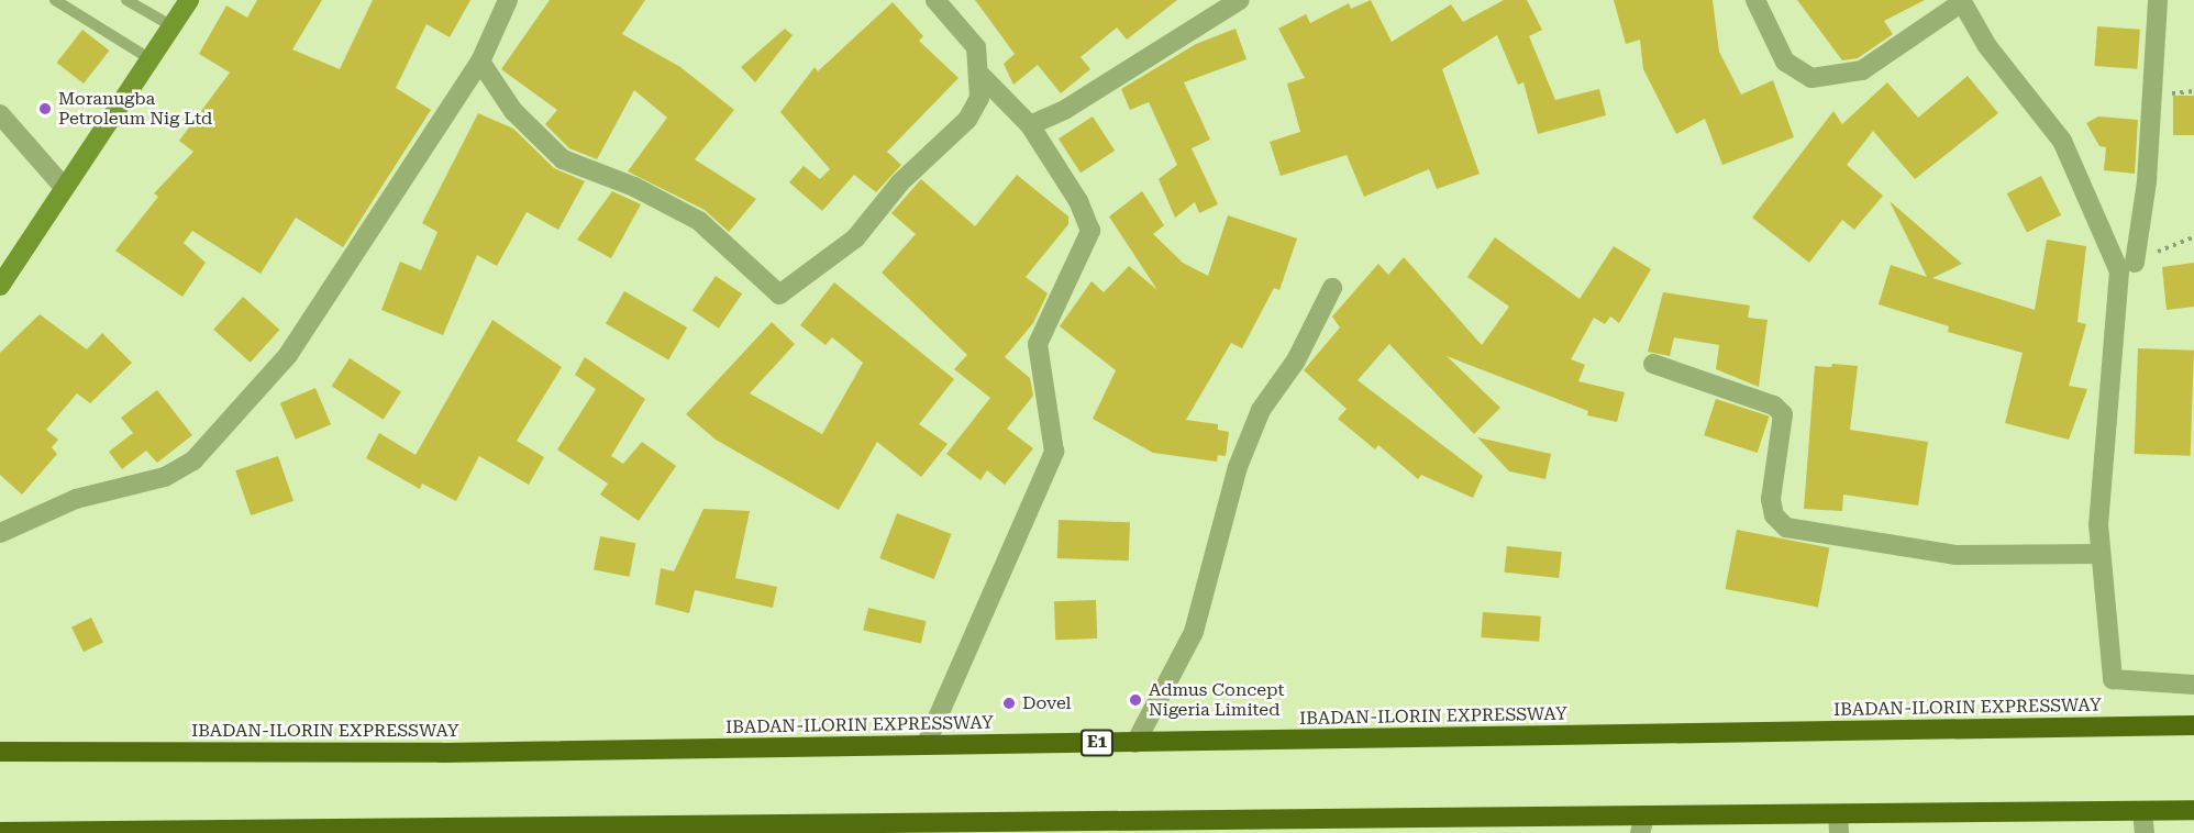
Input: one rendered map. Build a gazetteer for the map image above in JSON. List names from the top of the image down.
{
  "streets": {
    "highway": ["IBADAN-ILORIN EXPRESSWAY", "E1"]
  },
  "places": ["Moranugba Petroleum Nig Ltd", "Admus Concept Nigeria Limited", "Dovel"]
}
